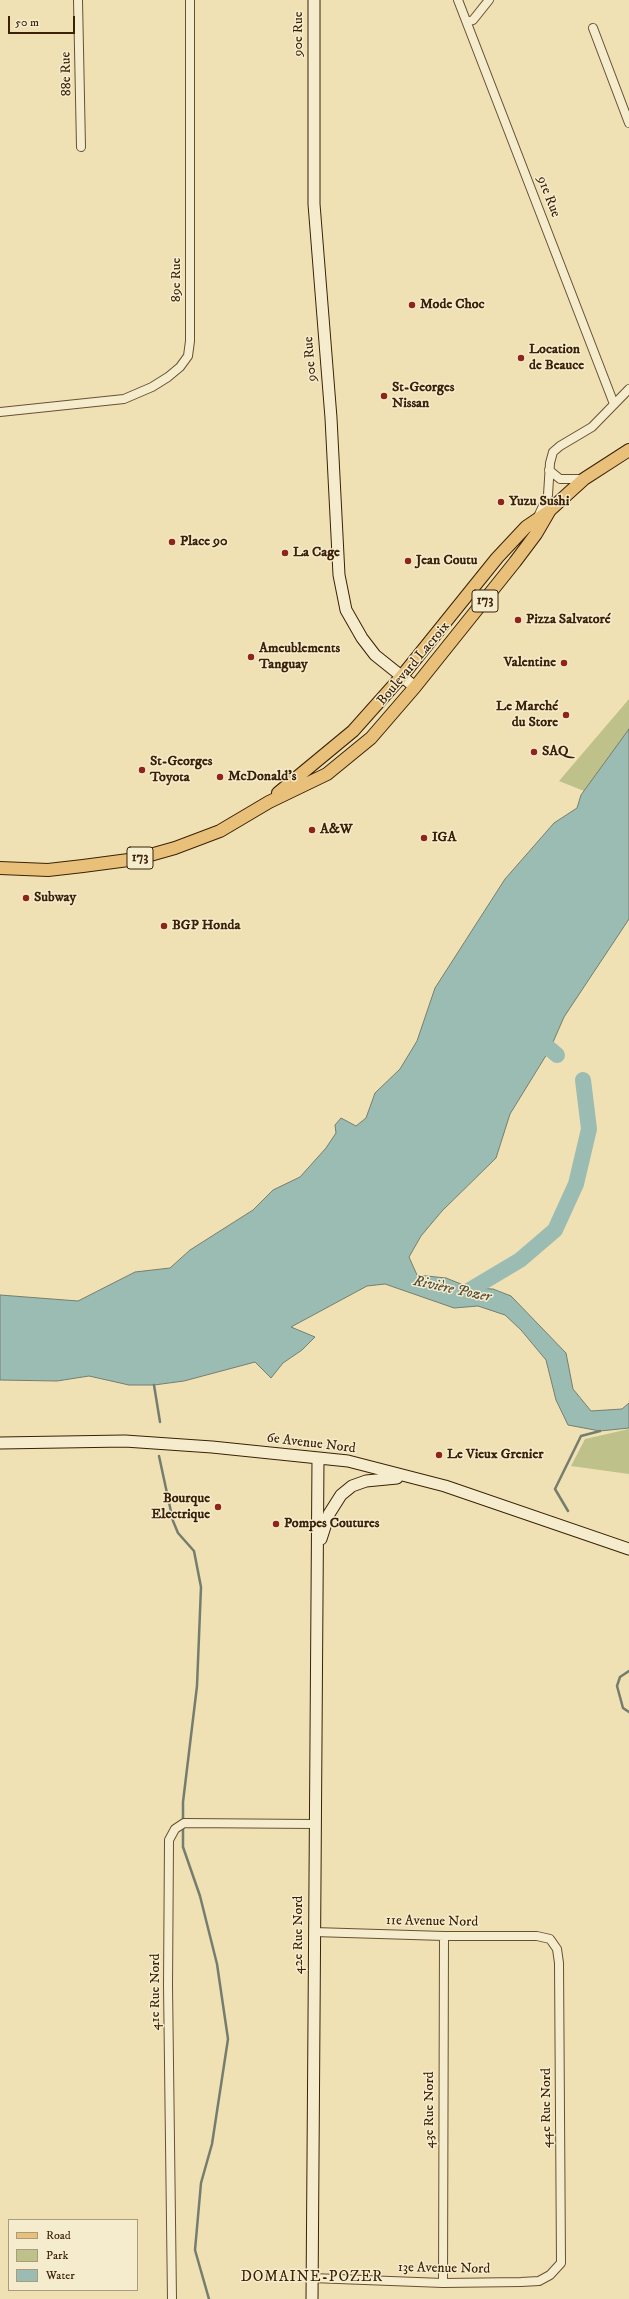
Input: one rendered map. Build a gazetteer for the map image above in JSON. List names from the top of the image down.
{
  "streets": {
    "main road": [
      "90e Rue",
      "173",
      "Boulevard Lacroix",
      "6e Avenue Nord",
      "42e Rue Nord"
    ],
    "street": [
      "88e Rue",
      "91e Rue",
      "89e Rue",
      "11e Avenue Nord",
      "41e Rue Nord",
      "44e Rue Nord",
      "43e Rue Nord",
      "13e Avenue Nord"
    ]
  },
  "crossings": [
    ["90e Rue", "Boulevard Lacroix"],
    ["6e Avenue Nord", "42e Rue Nord"],
    ["11e Avenue Nord", "42e Rue Nord"],
    ["11e Avenue Nord", "44e Rue Nord"],
    ["11e Avenue Nord", "43e Rue Nord"],
    ["42e Rue Nord", "41e Rue Nord"],
    ["42e Rue Nord", "13e Avenue Nord"],
    ["44e Rue Nord", "13e Avenue Nord"],
    ["43e Rue Nord", "13e Avenue Nord"]
  ],
  "districts": ["DOMAINE-POZER"],
  "water": ["Rivière Pozer"],
  "places": [
    "Mode Choc",
    "Location de Beauce",
    "St-Georges Nissan",
    "Yuzu Sushi",
    "Place 90",
    "La Cage",
    "Jean Coutu",
    "Pizza Salvatoré",
    "Ameublements Tanguay",
    "Valentine",
    "Le Marché du Store",
    "SAQ",
    "St-Georges Toyota",
    "McDonald's",
    "A&W",
    "IGA",
    "Subway",
    "BGP Honda",
    "Le Vieux Grenier",
    "Bourque Electrique",
    "Pompes Coutures"
  ],
  "legend": ["Road", "Park", "Water"],
  "scale_bar": "50 m"
}
